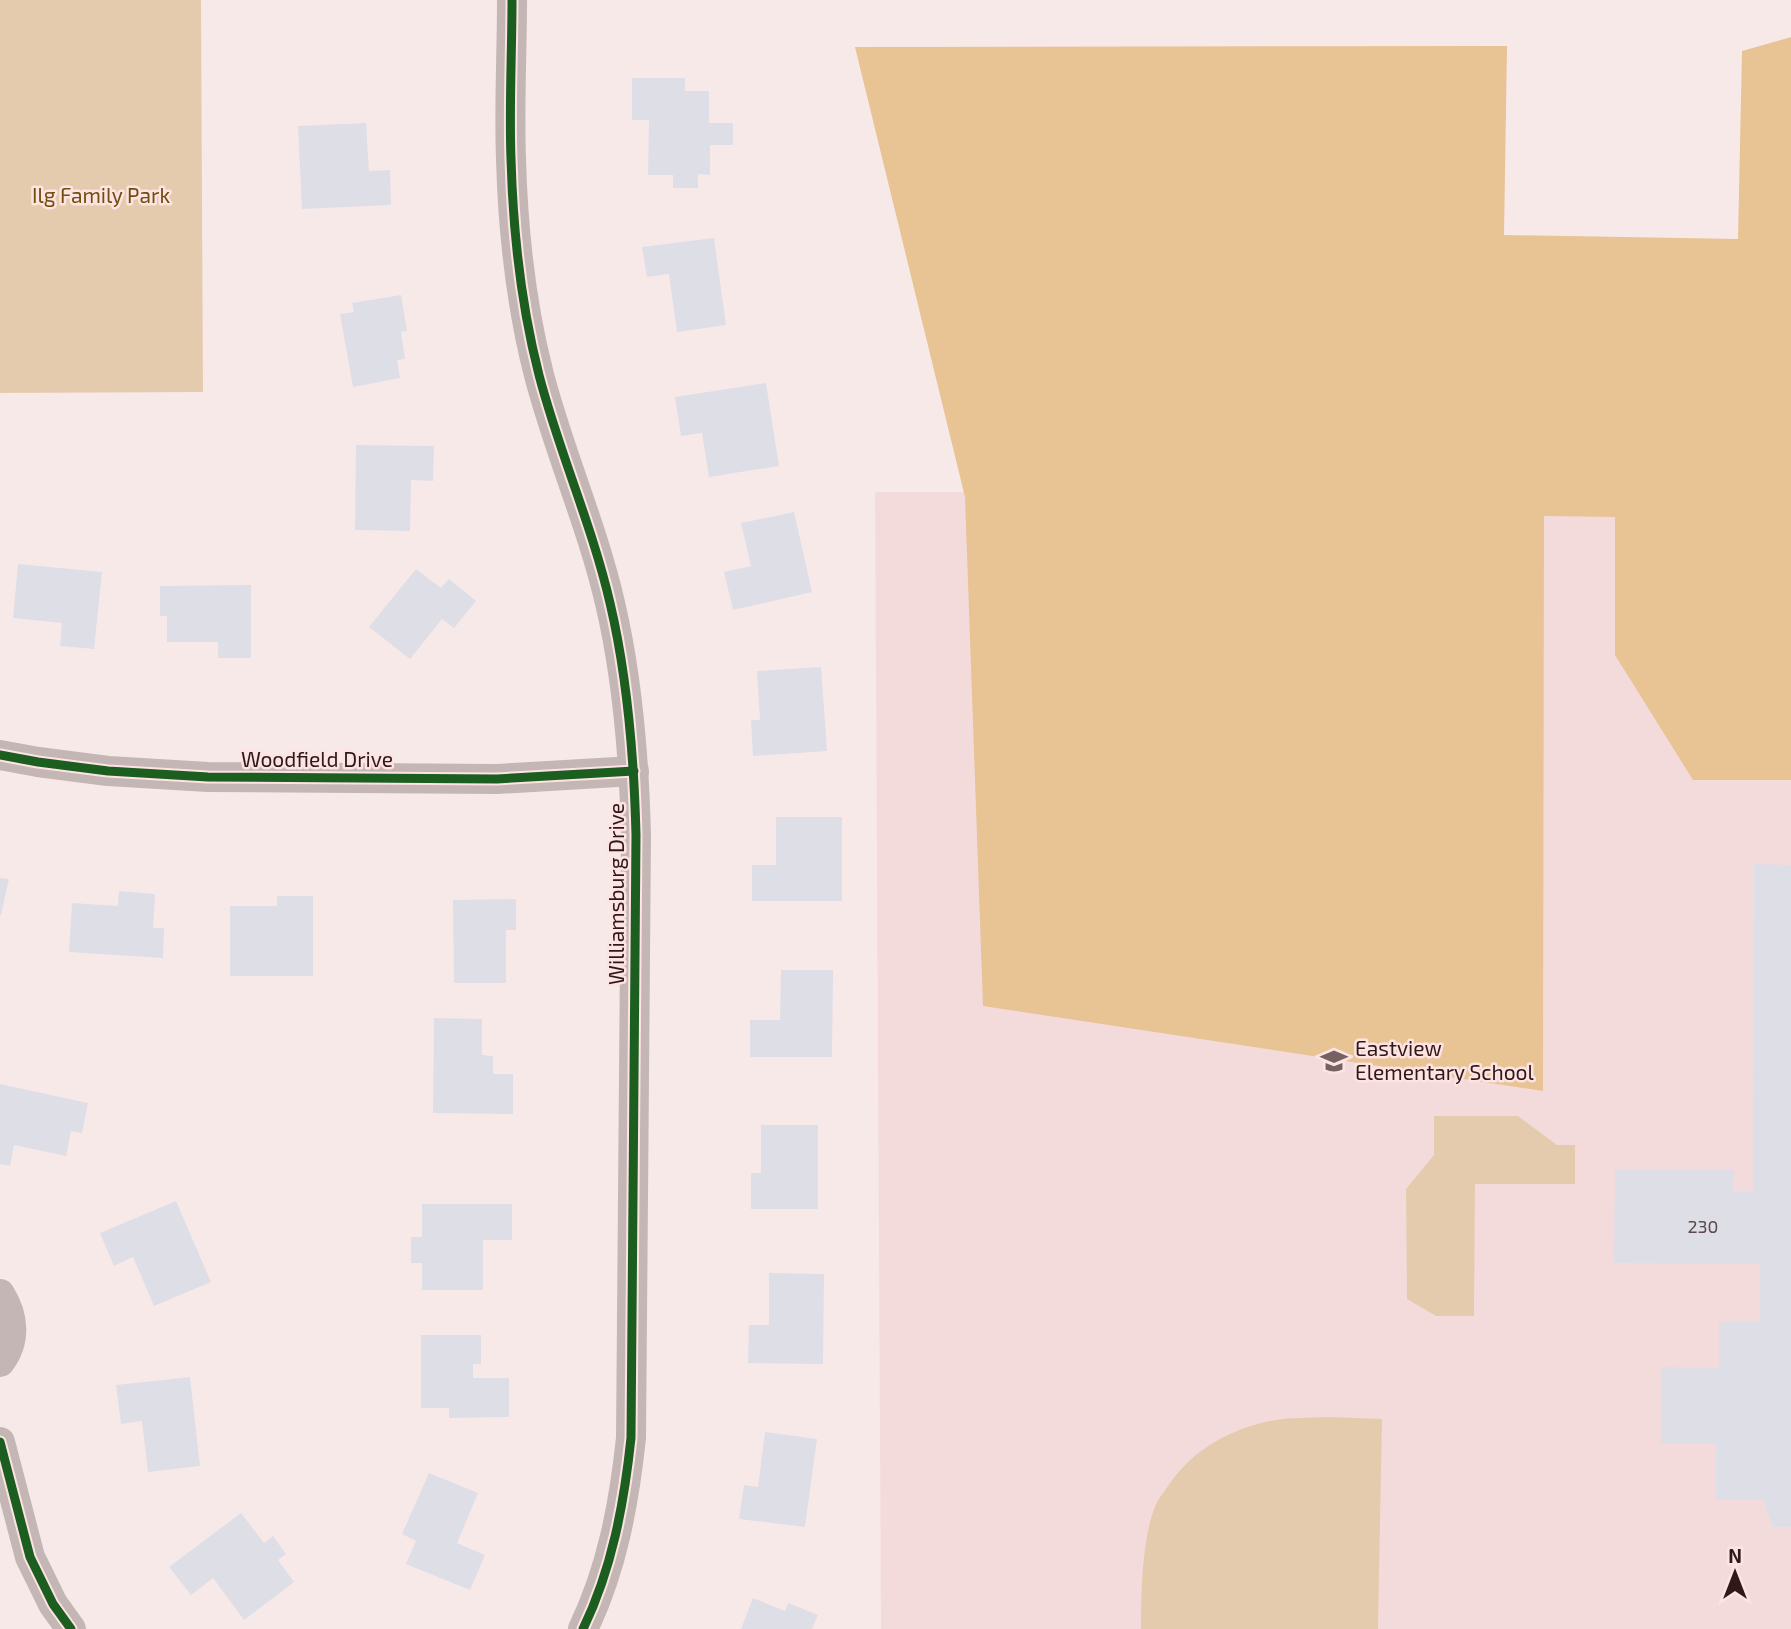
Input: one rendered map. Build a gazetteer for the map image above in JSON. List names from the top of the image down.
{
  "streets": {
    "street": ["Woodfield Drive", "Williamsburg Drive"]
  },
  "crossings": [
    ["Woodfield Drive", "Williamsburg Drive"]
  ],
  "parks": ["Ilg Family Park"],
  "places": {
    "school or university": ["Eastview Elementary School"]
  },
  "house_numbers": ["230"],
  "north": "top"
}
